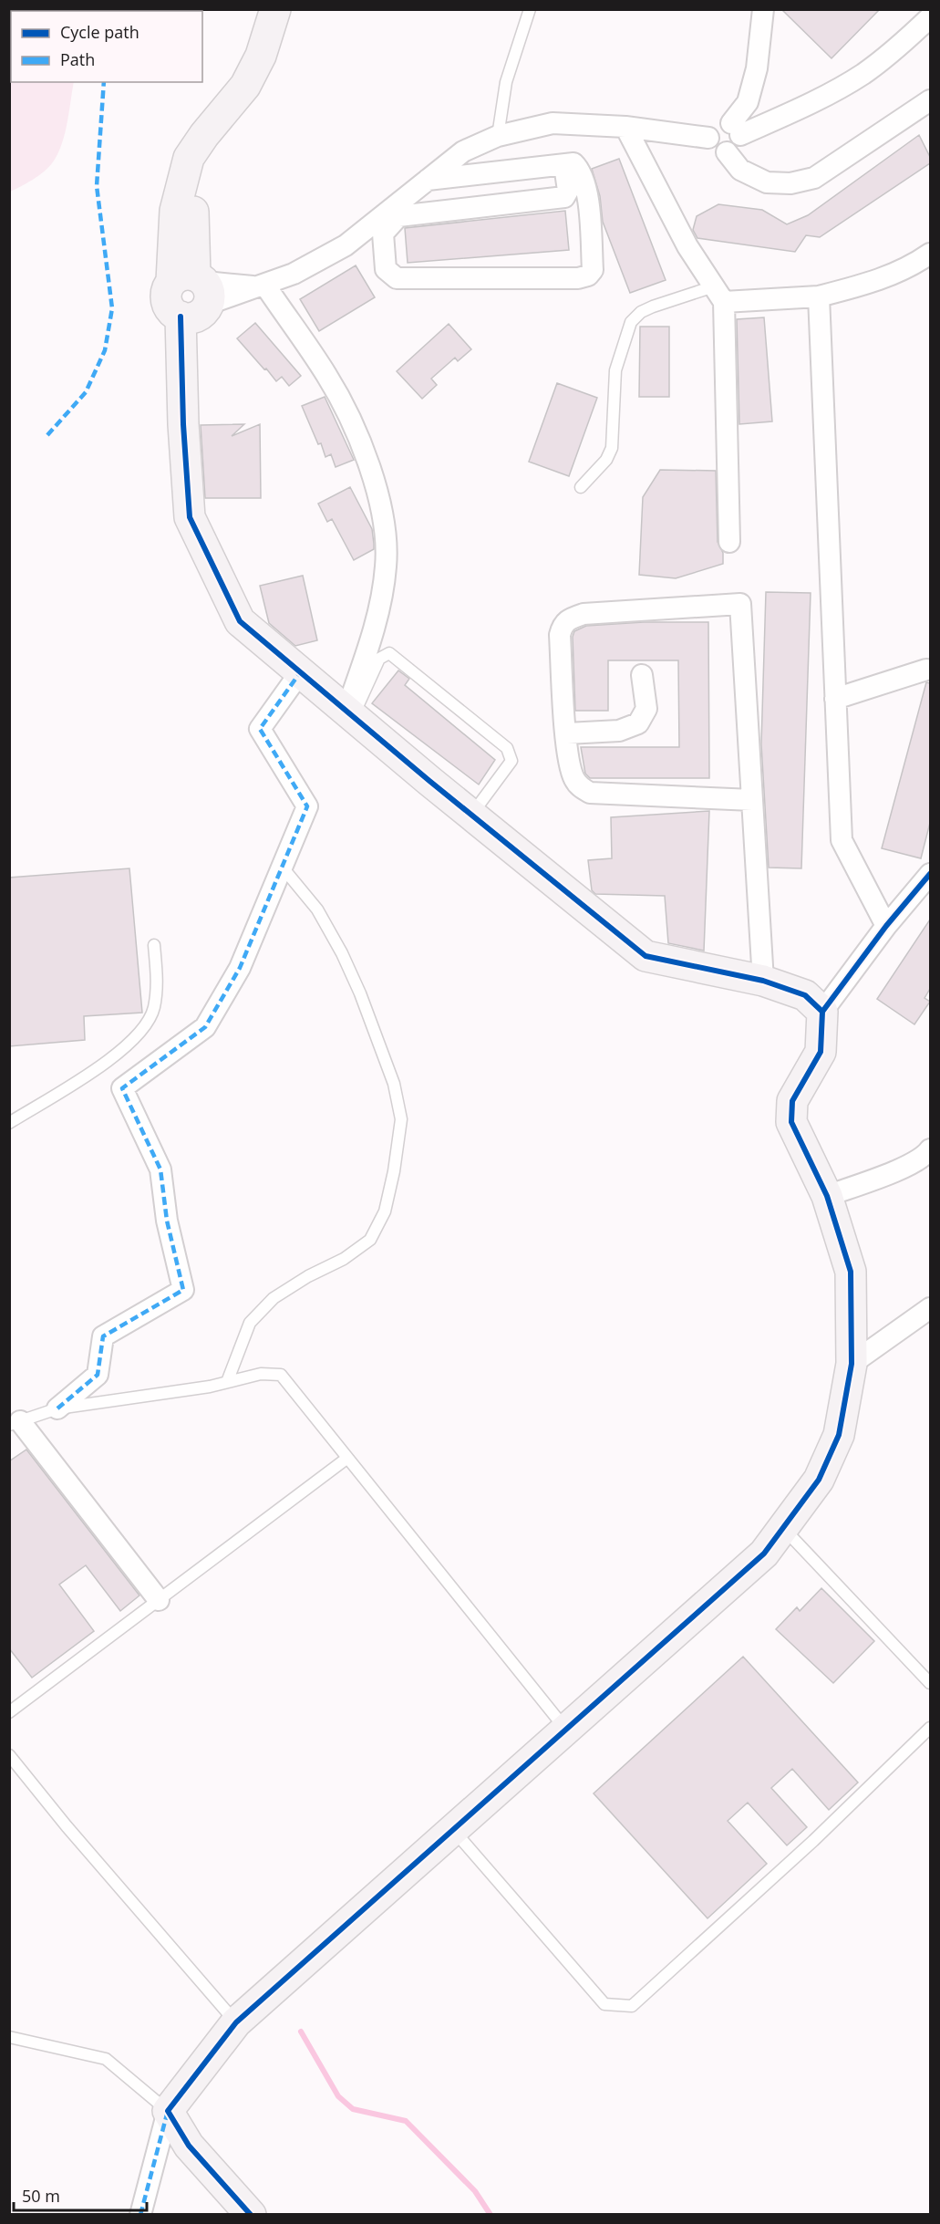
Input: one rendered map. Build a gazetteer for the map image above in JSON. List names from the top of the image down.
{
  "legend": ["Cycle path", "Path"],
  "scale_bar": "50 m"
}
